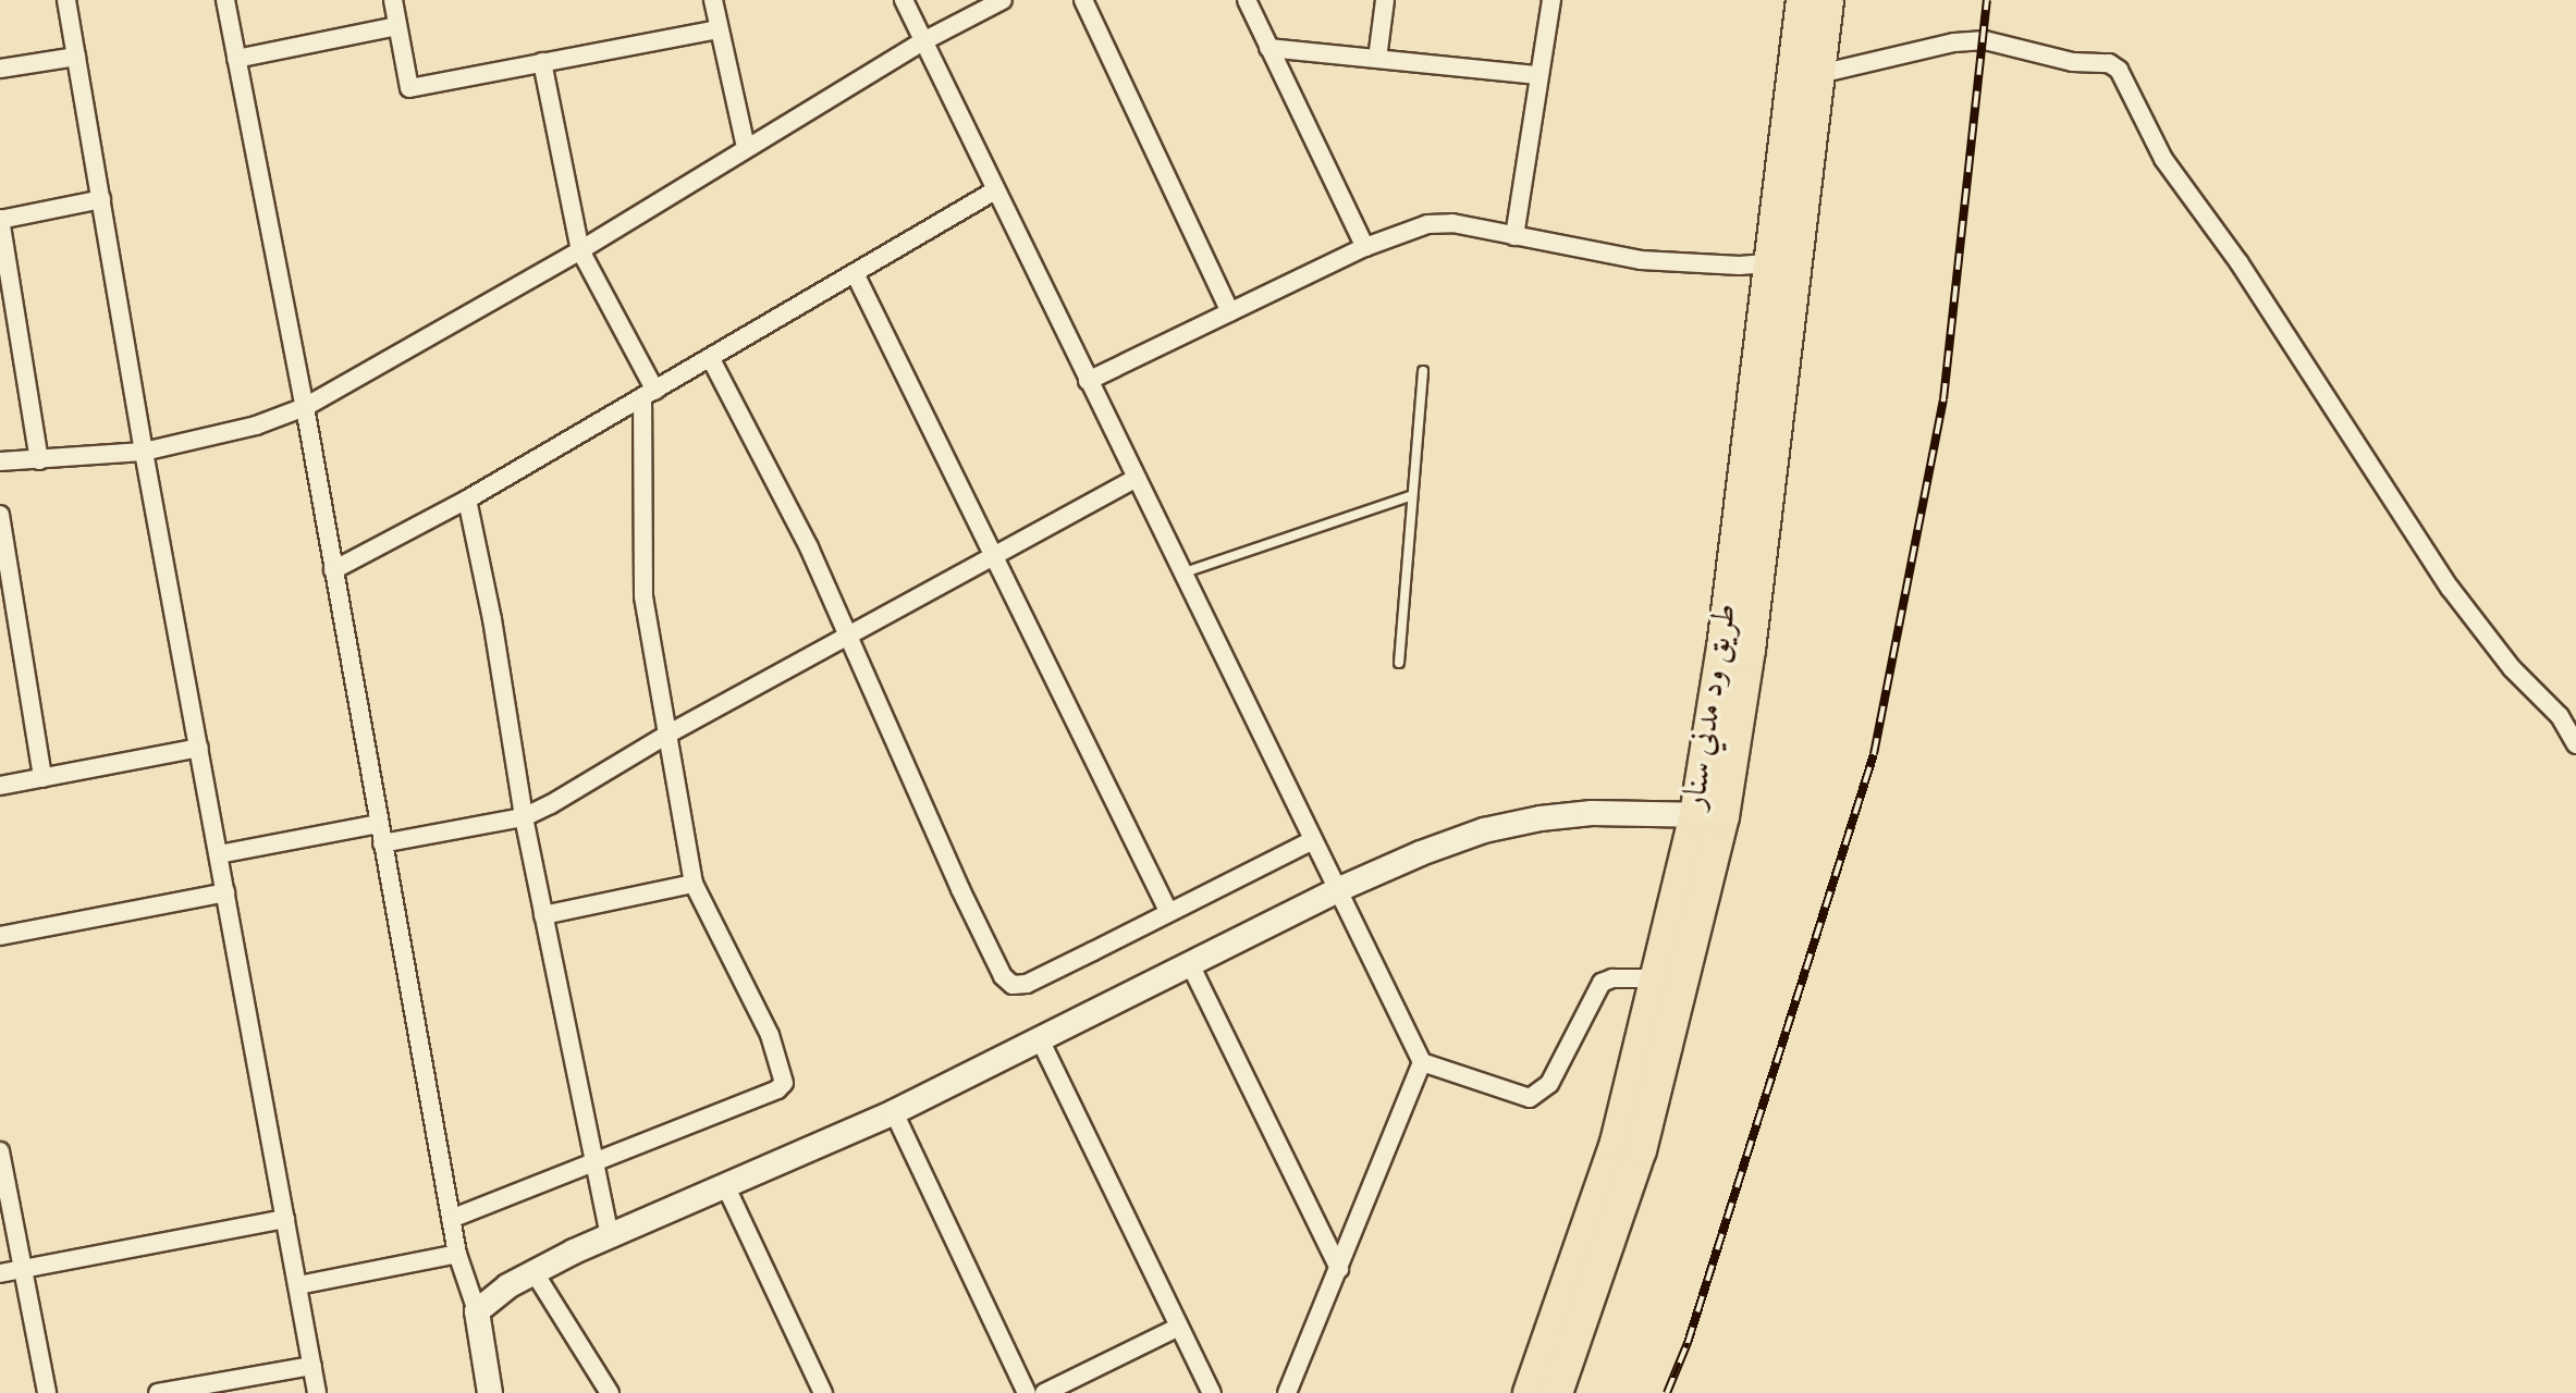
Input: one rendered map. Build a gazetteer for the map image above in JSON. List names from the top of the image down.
{
  "streets": {
    "highway": ["طريق ود مدني سنار"]
  }
}
